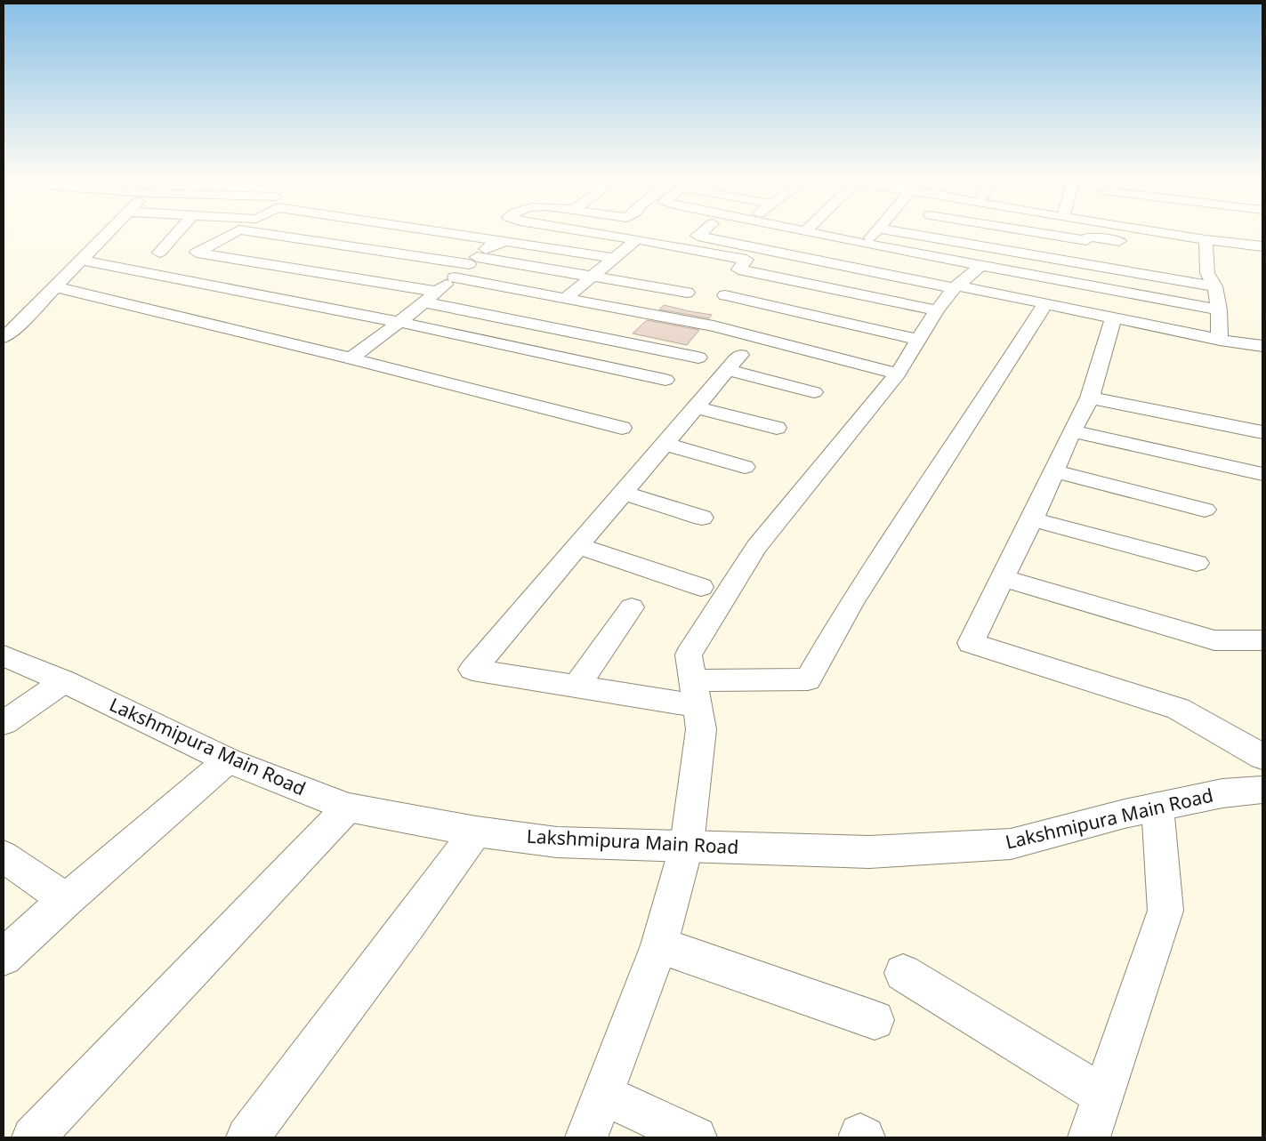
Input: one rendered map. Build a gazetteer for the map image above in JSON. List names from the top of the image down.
{
  "streets": {
    "street": ["Lakshmipura Main Road"]
  }
}
